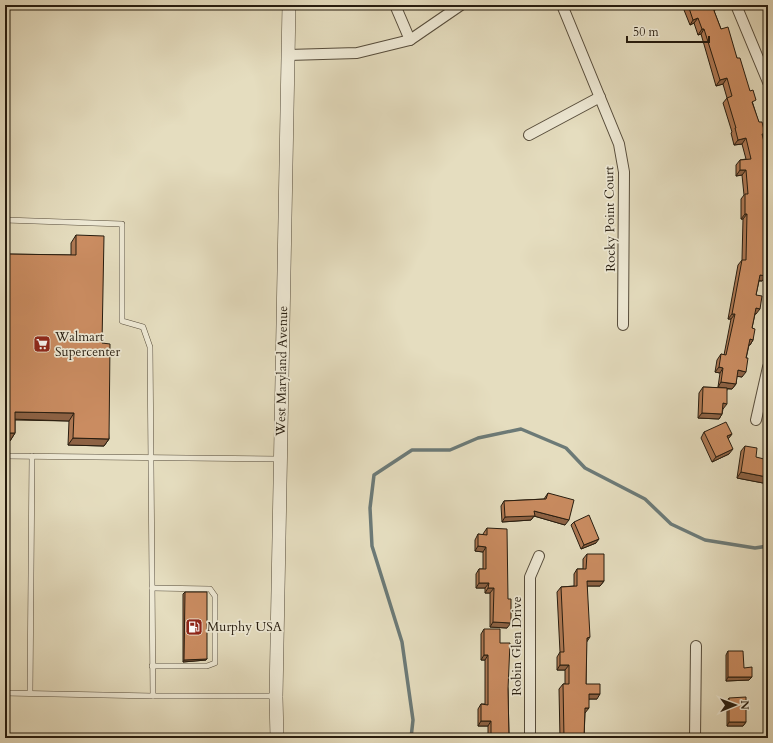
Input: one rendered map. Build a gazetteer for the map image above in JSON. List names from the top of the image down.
{
  "streets": {
    "street": ["Rocky Point Court", "West Maryland Avenue", "Robin Glen Drive"]
  },
  "places": {
    "supermarket": ["Walmart Supercenter"],
    "fuel station": ["Murphy USA"]
  },
  "scale_bar": "50 m",
  "north": "right"
}
